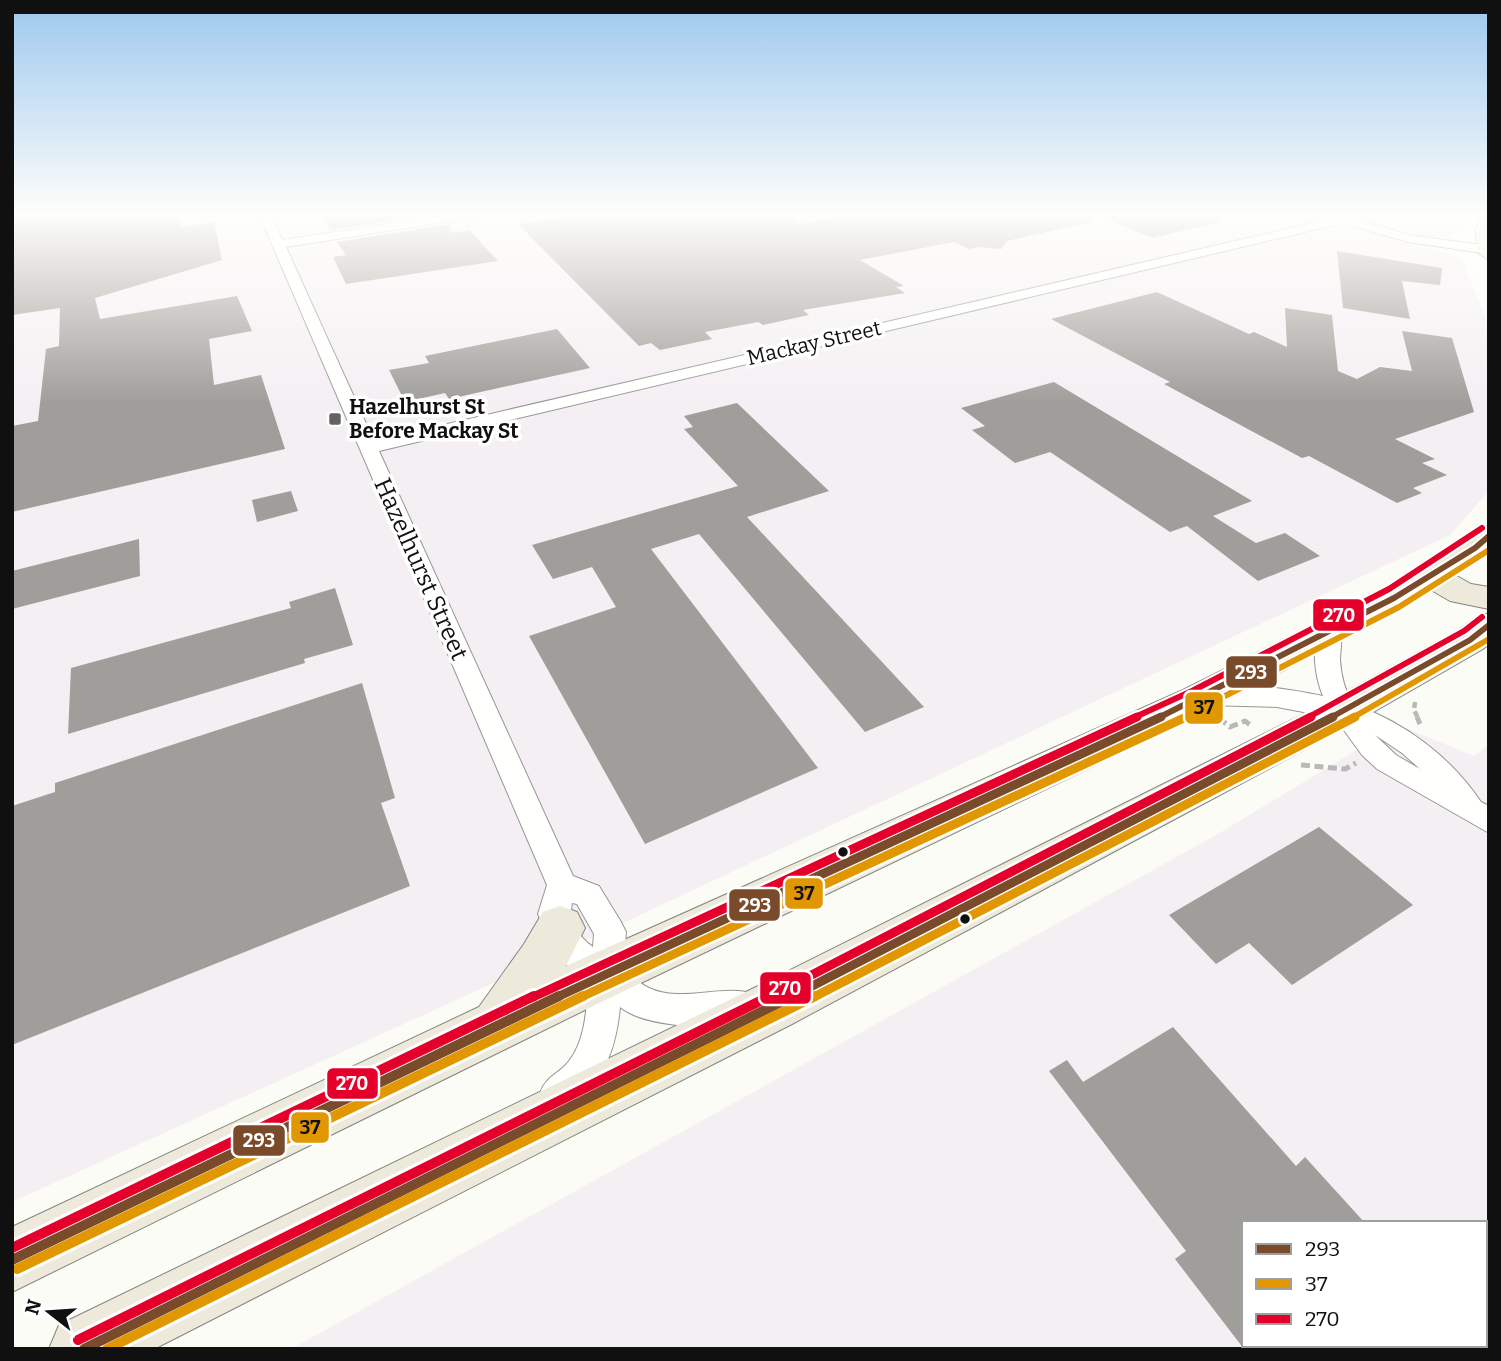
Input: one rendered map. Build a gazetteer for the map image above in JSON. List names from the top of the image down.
{
  "streets": {
    "street": ["Mackay Street", "Hazelhurst Street"]
  },
  "crossings": [
    ["Mackay Street", "Hazelhurst Street"]
  ],
  "places": {
    "transit": ["Hazelhurst St Before Mackay St"]
  },
  "lines": ["transit line 270", "transit line 293", "transit line 37"],
  "legend": ["293", "37", "270"],
  "north": "left"
}
